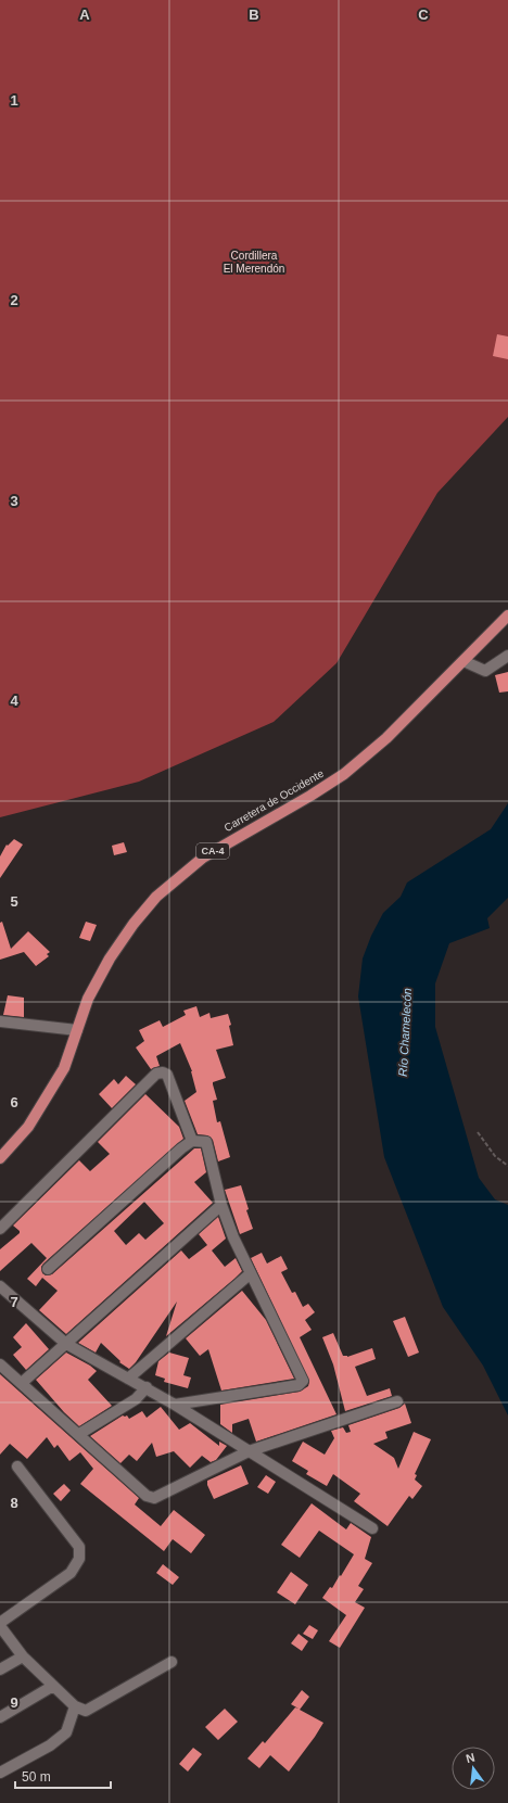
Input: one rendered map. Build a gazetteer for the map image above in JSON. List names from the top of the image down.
{
  "streets": {
    "main road": ["Carretera de Occidente", "CA-4"]
  },
  "water": ["Río Chamelecón"],
  "parks": ["Cordillera El Merendón"],
  "scale_bar": "50 m",
  "north": "top",
  "grid": {
    "columns": ["A", "B", "C"],
    "rows": [
      "1",
      "2",
      "3",
      "4",
      "5",
      "6",
      "7",
      "8",
      "9"
    ]
  }
}
